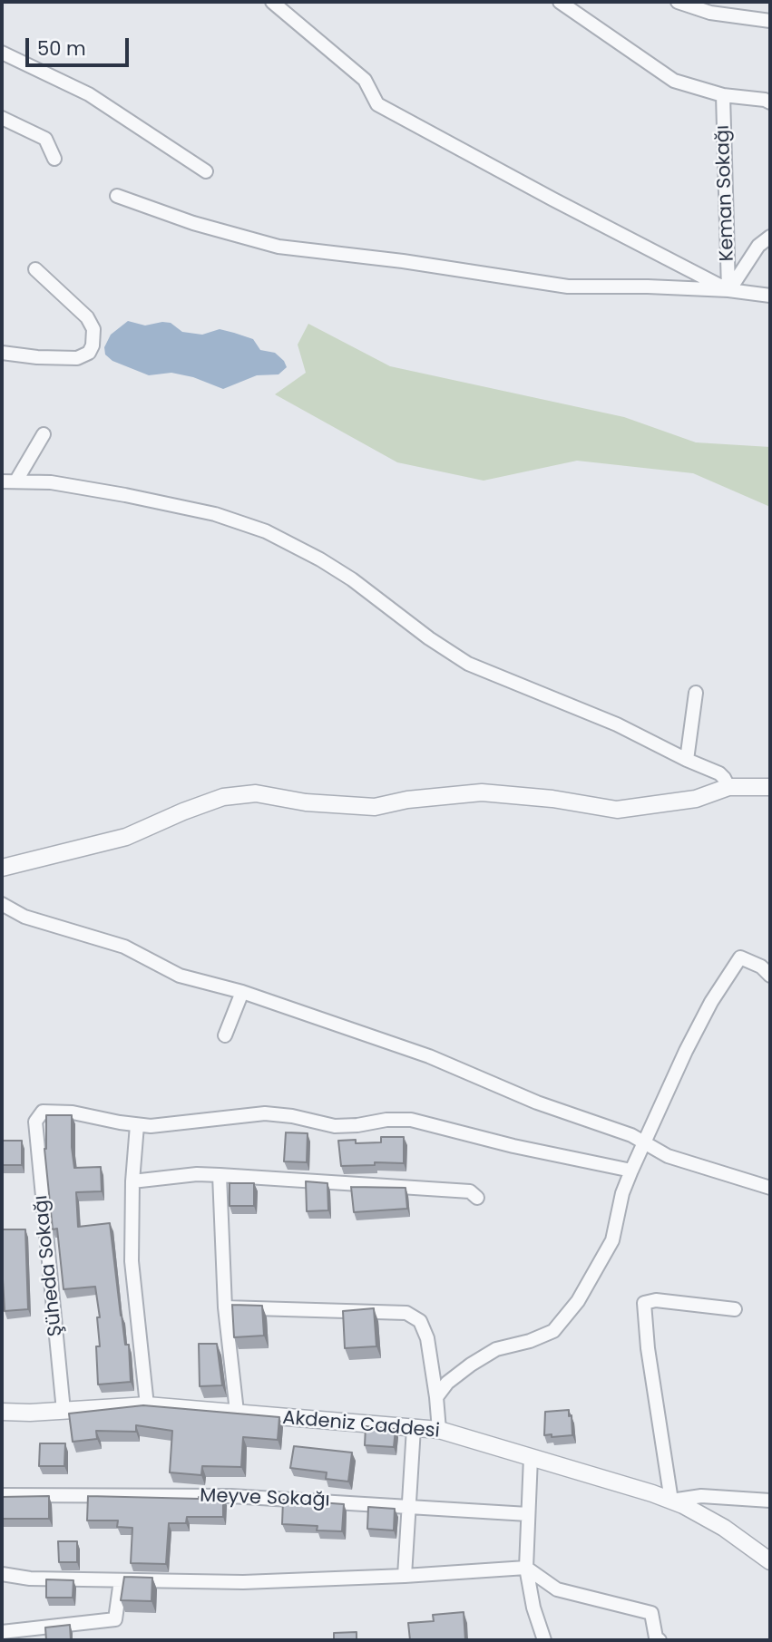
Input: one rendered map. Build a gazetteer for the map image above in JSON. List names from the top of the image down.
{
  "streets": {
    "street": [
      "Keman Sokağı",
      "Şüheda Sokağı",
      "Akdeniz Caddesi",
      "Meyve Sokağı"
    ]
  },
  "crossings": [
    ["Şüheda Sokağı", "Akdeniz Caddesi"]
  ],
  "scale_bar": "50 m"
}
